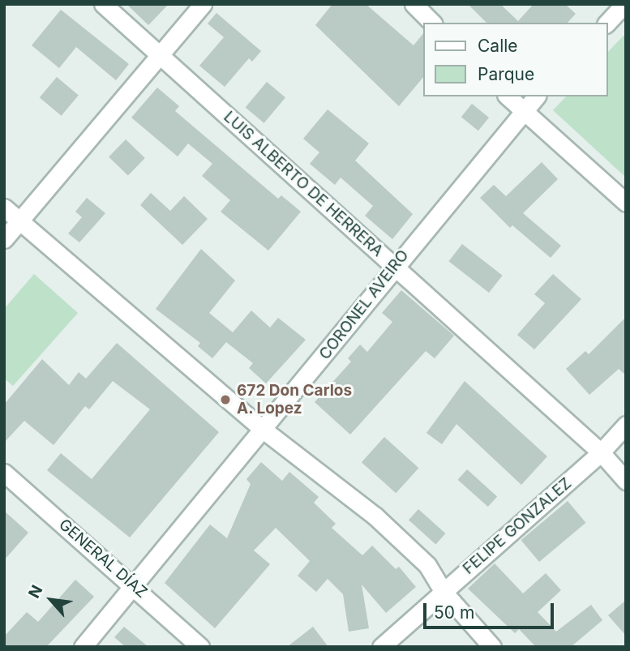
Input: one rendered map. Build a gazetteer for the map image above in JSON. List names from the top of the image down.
{
  "streets": {
    "street": [
      "LUIS ALBERTO DE HERRERA",
      "CORONEL AVEIRO",
      "FELIPE GONZALEZ",
      "GENERAL DÍAZ"
    ]
  },
  "crossings": [
    ["LUIS ALBERTO DE HERRERA", "CORONEL AVEIRO"],
    ["LUIS ALBERTO DE HERRERA", "FELIPE GONZALEZ"],
    ["CORONEL AVEIRO", "GENERAL DÍAZ"]
  ],
  "places": ["672 Don Carlos A. Lopez"],
  "legend": ["Calle", "Parque"],
  "scale_bar": "50 m",
  "north": "top left"
}
